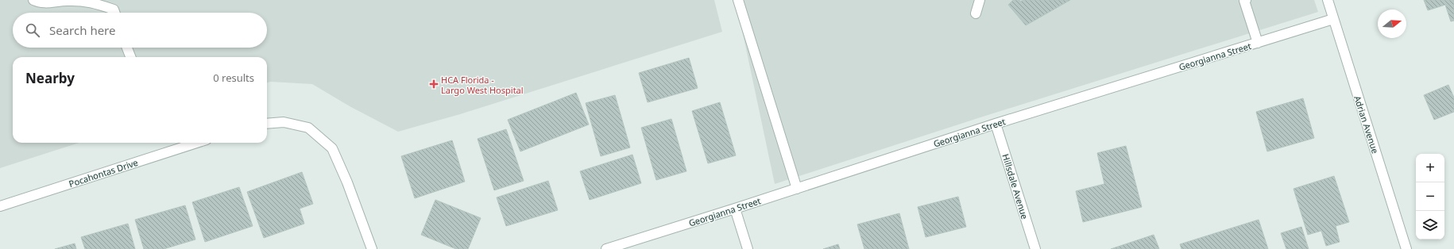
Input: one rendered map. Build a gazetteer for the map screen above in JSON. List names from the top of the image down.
{
  "streets": {
    "street": [
      "Georgianna Street",
      "Adrian Avenue",
      "Pocahontas Drive",
      "Hillsdale Avenue"
    ]
  },
  "crossings": [
    ["Georgianna Street", "Adrian Avenue"],
    ["Georgianna Street", "Hillsdale Avenue"]
  ],
  "places": {
    "health": ["HCA Florida - Largo West Hospital"]
  },
  "north": "right",
  "page": {
    "search": "Search here",
    "heading": ["Nearby", "0 results"],
    "map_buttons": ["+", "−"]
  }
}
